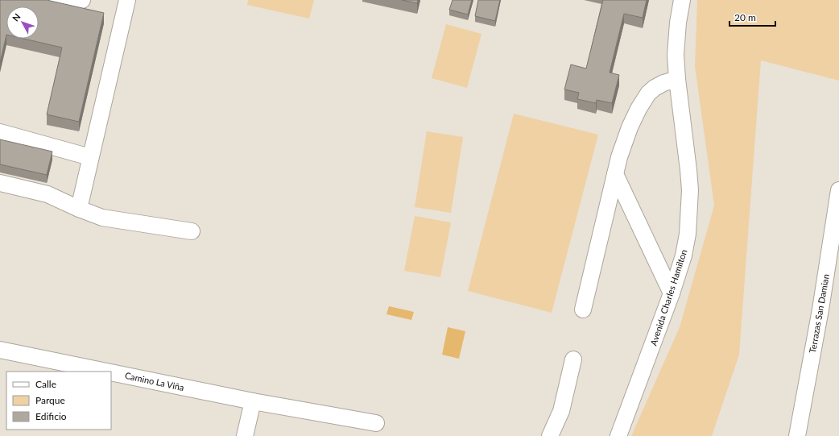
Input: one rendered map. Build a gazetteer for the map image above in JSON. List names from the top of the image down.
{
  "streets": {
    "street": ["Avenida Charles Hamilton", "Terrazas San Damian", "Camino La Viña"]
  },
  "legend": ["Calle", "Parque", "Edificio"],
  "scale_bar": "20 m",
  "north": "top left"
}
